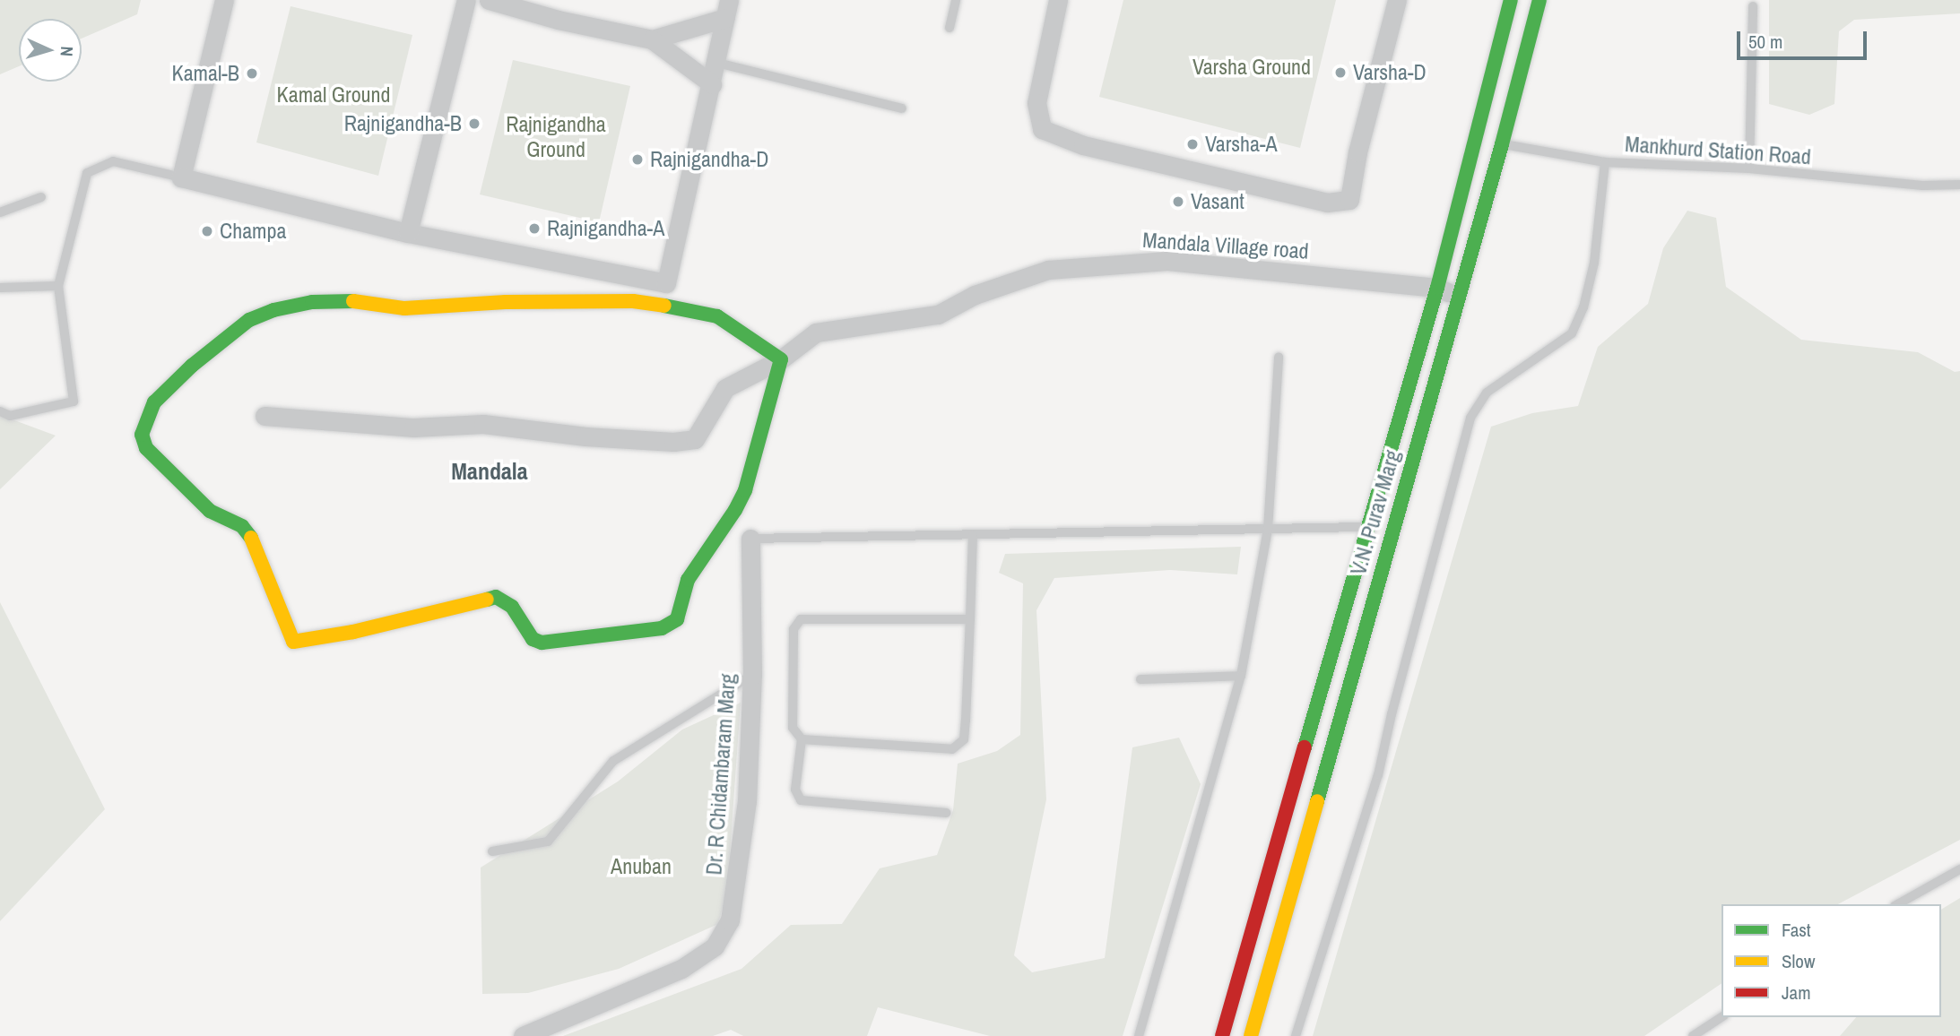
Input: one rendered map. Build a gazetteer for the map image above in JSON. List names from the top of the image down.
{
  "streets": {
    "street": ["Mandala Village road", "V.N. Purav Marg", "Dr. R Chidambaram Marg"],
    "lane": ["Mankhurd Station Road"]
  },
  "crossings": [
    ["Mankhurd Station Road", "V.N. Purav Marg"],
    ["Mandala Village road", "V.N. Purav Marg"]
  ],
  "districts": ["Mandala"],
  "parks": [
    "Varsha Ground",
    "Kamal Ground",
    "Rajnigandha Ground",
    "Anuban"
  ],
  "places": [
    "Varsha-D",
    "Kamal-B",
    "Rajnigandha-B",
    "Varsha-A",
    "Rajnigandha-D",
    "Vasant",
    "Rajnigandha-A",
    "Champa"
  ],
  "legend": ["Fast", "Slow", "Jam"],
  "scale_bar": "50 m",
  "north": "right"
}
